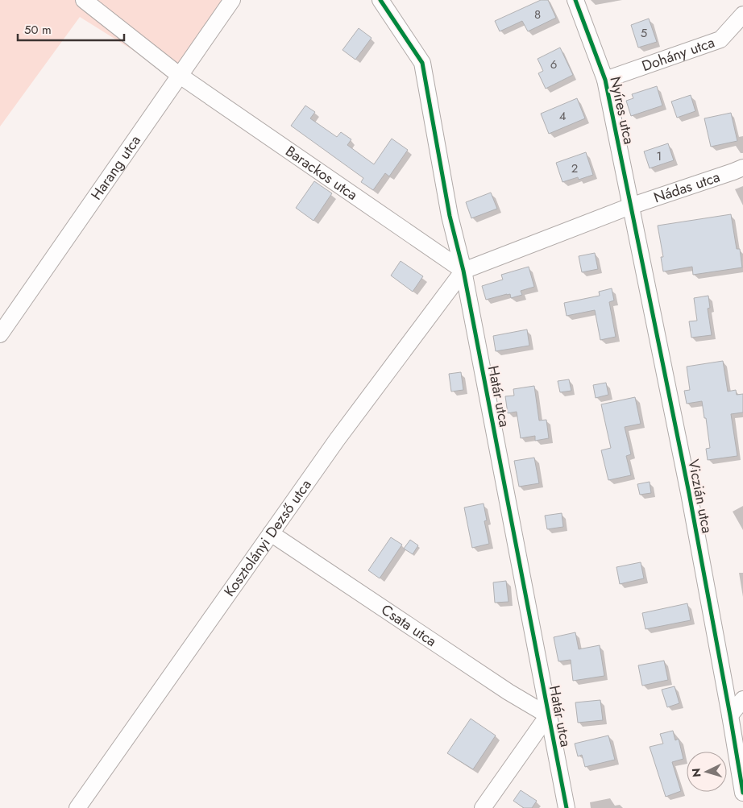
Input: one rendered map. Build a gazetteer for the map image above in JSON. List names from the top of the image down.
{
  "streets": {
    "street": [
      "Dohány utca",
      "Nyíres utca",
      "Harang utca",
      "Barackos utca",
      "Nádas utca",
      "Határ utca",
      "Viczián utca",
      "Kosztolányi Dezső utca",
      "Csata utca"
    ]
  },
  "crossings": [
    ["Dohány utca", "Nyíres utca"],
    ["Nyíres utca", "Nádas utca"],
    ["Nyíres utca", "Viczián utca"],
    ["Harang utca", "Barackos utca"],
    ["Barackos utca", "Határ utca"],
    ["Barackos utca", "Kosztolányi Dezső utca"],
    ["Nádas utca", "Viczián utca"],
    ["Határ utca", "Kosztolányi Dezső utca"],
    ["Határ utca", "Csata utca"],
    ["Kosztolányi Dezső utca", "Csata utca"]
  ],
  "house_numbers": [
    "8",
    "5",
    "6",
    "4",
    "1",
    "2"
  ],
  "scale_bar": "50 m",
  "north": "left"
}
